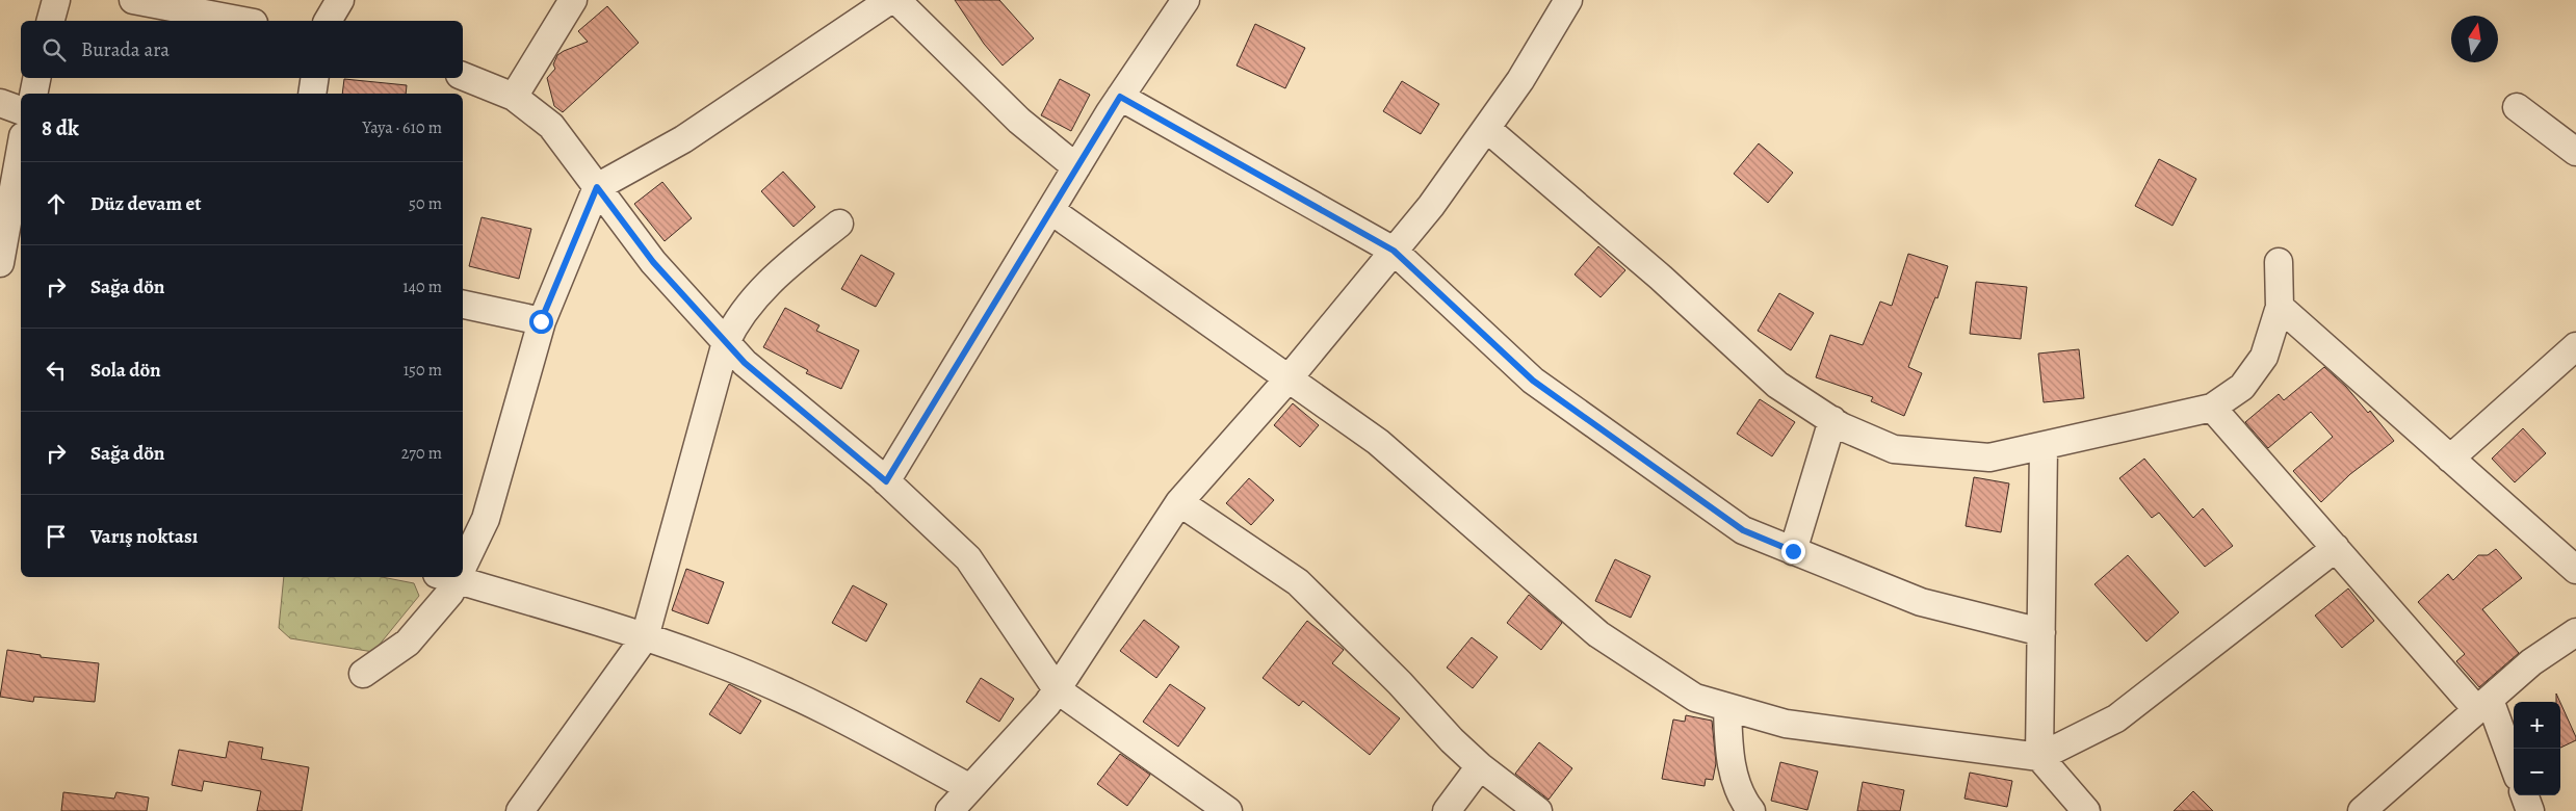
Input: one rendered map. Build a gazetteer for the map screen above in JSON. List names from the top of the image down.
{
  "north": "top",
  "page": {
    "search": "Burada ara",
    "heading": ["8 dk", "Yaya · 610 m"],
    "list": [
      ["Düz devam et", "50 m"],
      ["Sağa dön", "140 m"],
      ["Sola dön", "150 m"],
      ["Sağa dön", "270 m"],
      "Varış noktası"
    ],
    "map_buttons": ["+", "−"]
  }
}
